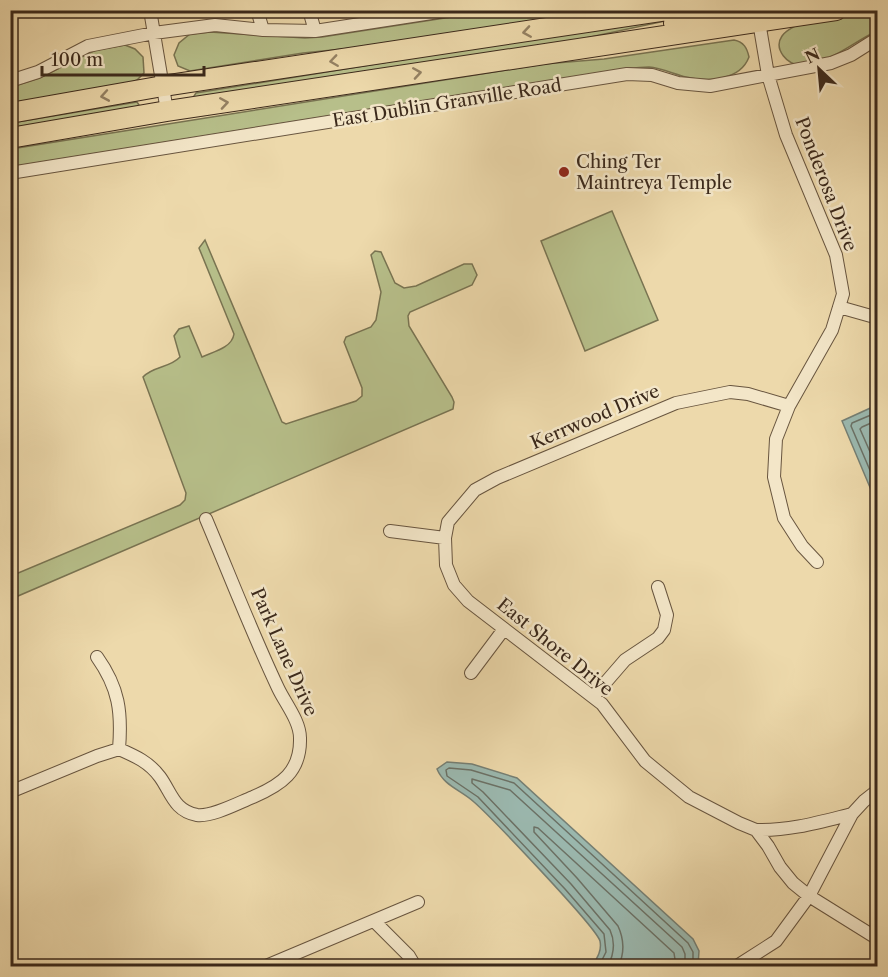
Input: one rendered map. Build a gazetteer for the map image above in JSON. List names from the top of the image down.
{
  "streets": {
    "main road": ["East Dublin Granville Road"],
    "street": [
      "Ponderosa Drive",
      "Kerrwood Drive",
      "East Shore Drive",
      "Park Lane Drive"
    ]
  },
  "crossings": [
    ["East Dublin Granville Road", "Ponderosa Drive"],
    ["Ponderosa Drive", "Kerrwood Drive"],
    ["Kerrwood Drive", "East Shore Drive"]
  ],
  "places": ["Ching Ter Maintreya Temple"],
  "scale_bar": "100 m",
  "north": "top left"
}
